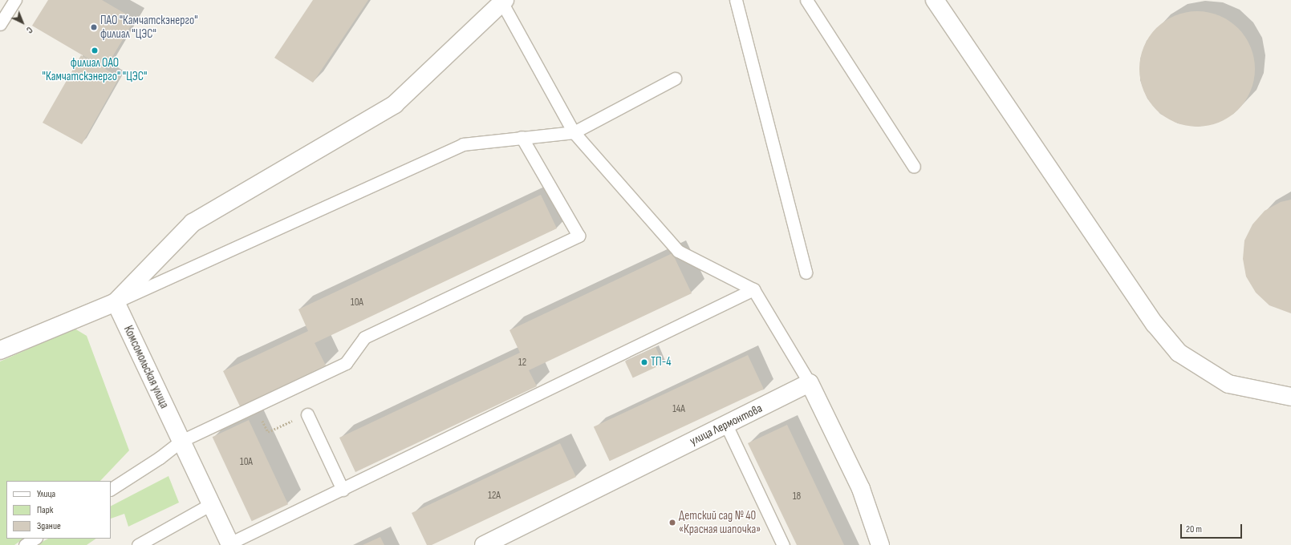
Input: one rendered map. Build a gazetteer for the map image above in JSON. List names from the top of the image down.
{
  "streets": {
    "street": ["Комсомольская улица", "улица Лермонтова"]
  },
  "places": [
    "ПАО \"Камчатскэнерго\" филиал \"ЦЭС\"",
    "филиал ОАО \"Камчатскэнерго\" \"ЦЭС\"",
    "ТП-4",
    "Детский сад № 40 «Красная шапочка»"
  ],
  "house_numbers": [
    "10А",
    "12",
    "14А",
    "10А",
    "12А",
    "18"
  ],
  "legend": ["Улица", "Парк", "Здание"],
  "scale_bar": "20 m",
  "north": "bottom right"
}
